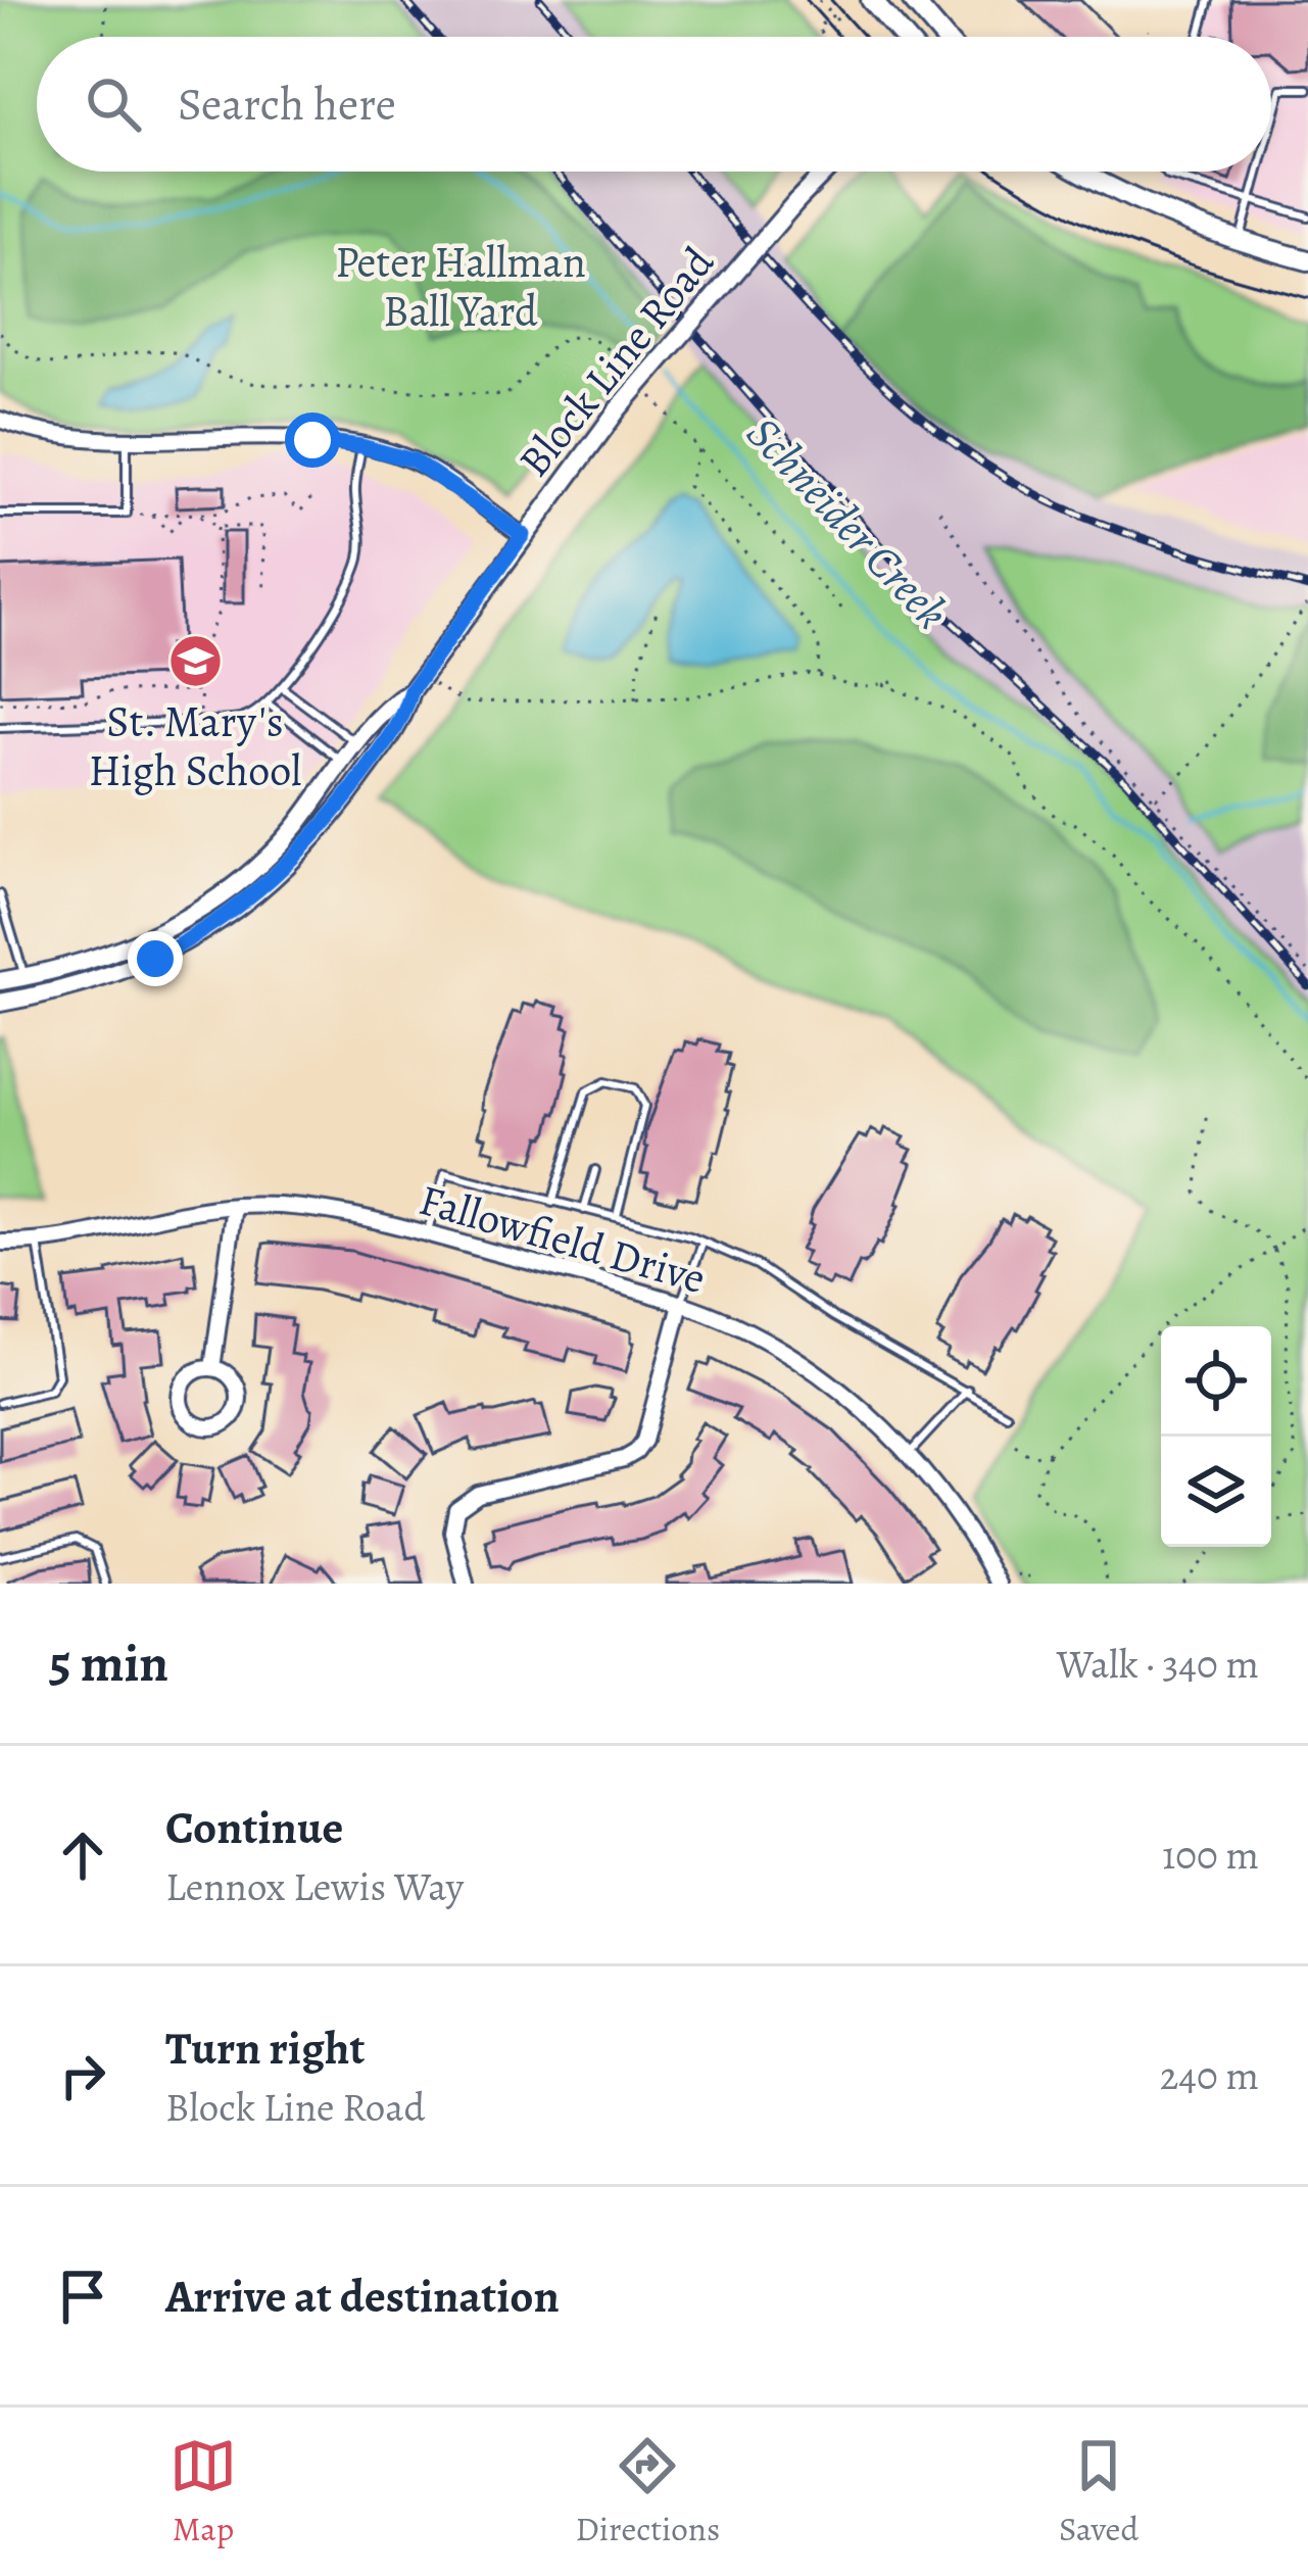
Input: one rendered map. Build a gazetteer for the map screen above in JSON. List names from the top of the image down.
{
  "streets": {
    "street": ["Block Line Road", "Fallowfield Drive"]
  },
  "water": ["Schneider Creek"],
  "parks": ["Peter Hallman Ball Yard"],
  "places": {
    "school or university": ["St. Mary's High School"]
  },
  "page": {
    "search": "Search here",
    "heading": ["5 min", "Walk · 340 m"],
    "list": [
      ["Continue", "Lennox Lewis Way", "100 m"],
      ["Turn right", "Block Line Road", "240 m"],
      "Arrive at destination"
    ],
    "nav": ["Map", "Directions", "Saved"]
  }
}
